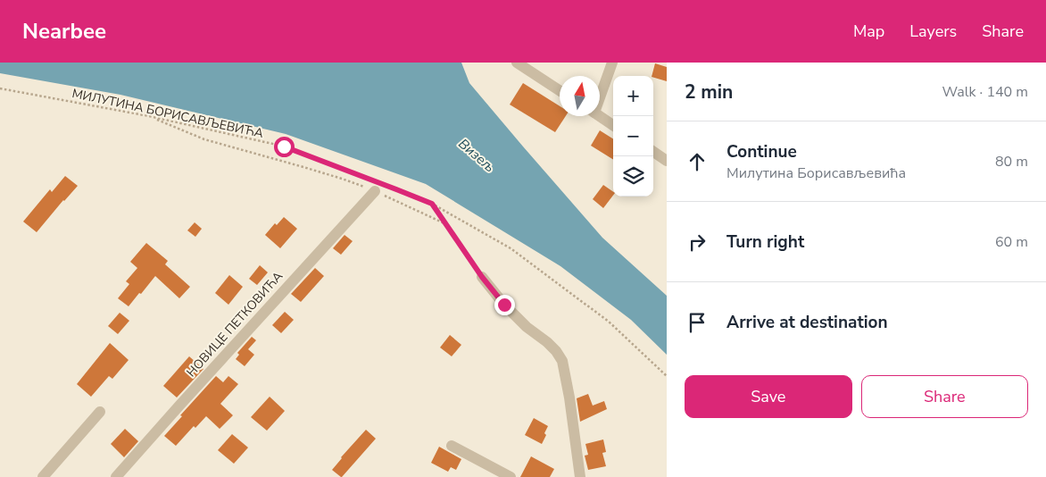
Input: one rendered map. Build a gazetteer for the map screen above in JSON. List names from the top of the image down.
{
  "streets": {
    "street": ["НОВИЦЕ ПЕТКОВИЋА"],
    "path": ["МИЛУТИНА БОРИСАВЉЕВИЋА"]
  },
  "crossings": [
    ["МИЛУТИНА БОРИСАВЉЕВИЋА", "НОВИЦЕ ПЕТКОВИЋА"]
  ],
  "water": ["Визељ"],
  "north": "top",
  "page": {
    "header": "Nearbee",
    "nav": ["Map", "Layers", "Share"],
    "heading": ["2 min", "Walk · 140 m"],
    "map_buttons": ["+", "−"],
    "list": [
      ["Continue", "Милутина Борисављевића", "80 m"],
      ["Turn right", "60 m"],
      "Arrive at destination"
    ],
    "buttons": ["Save", "Share"]
  }
}
